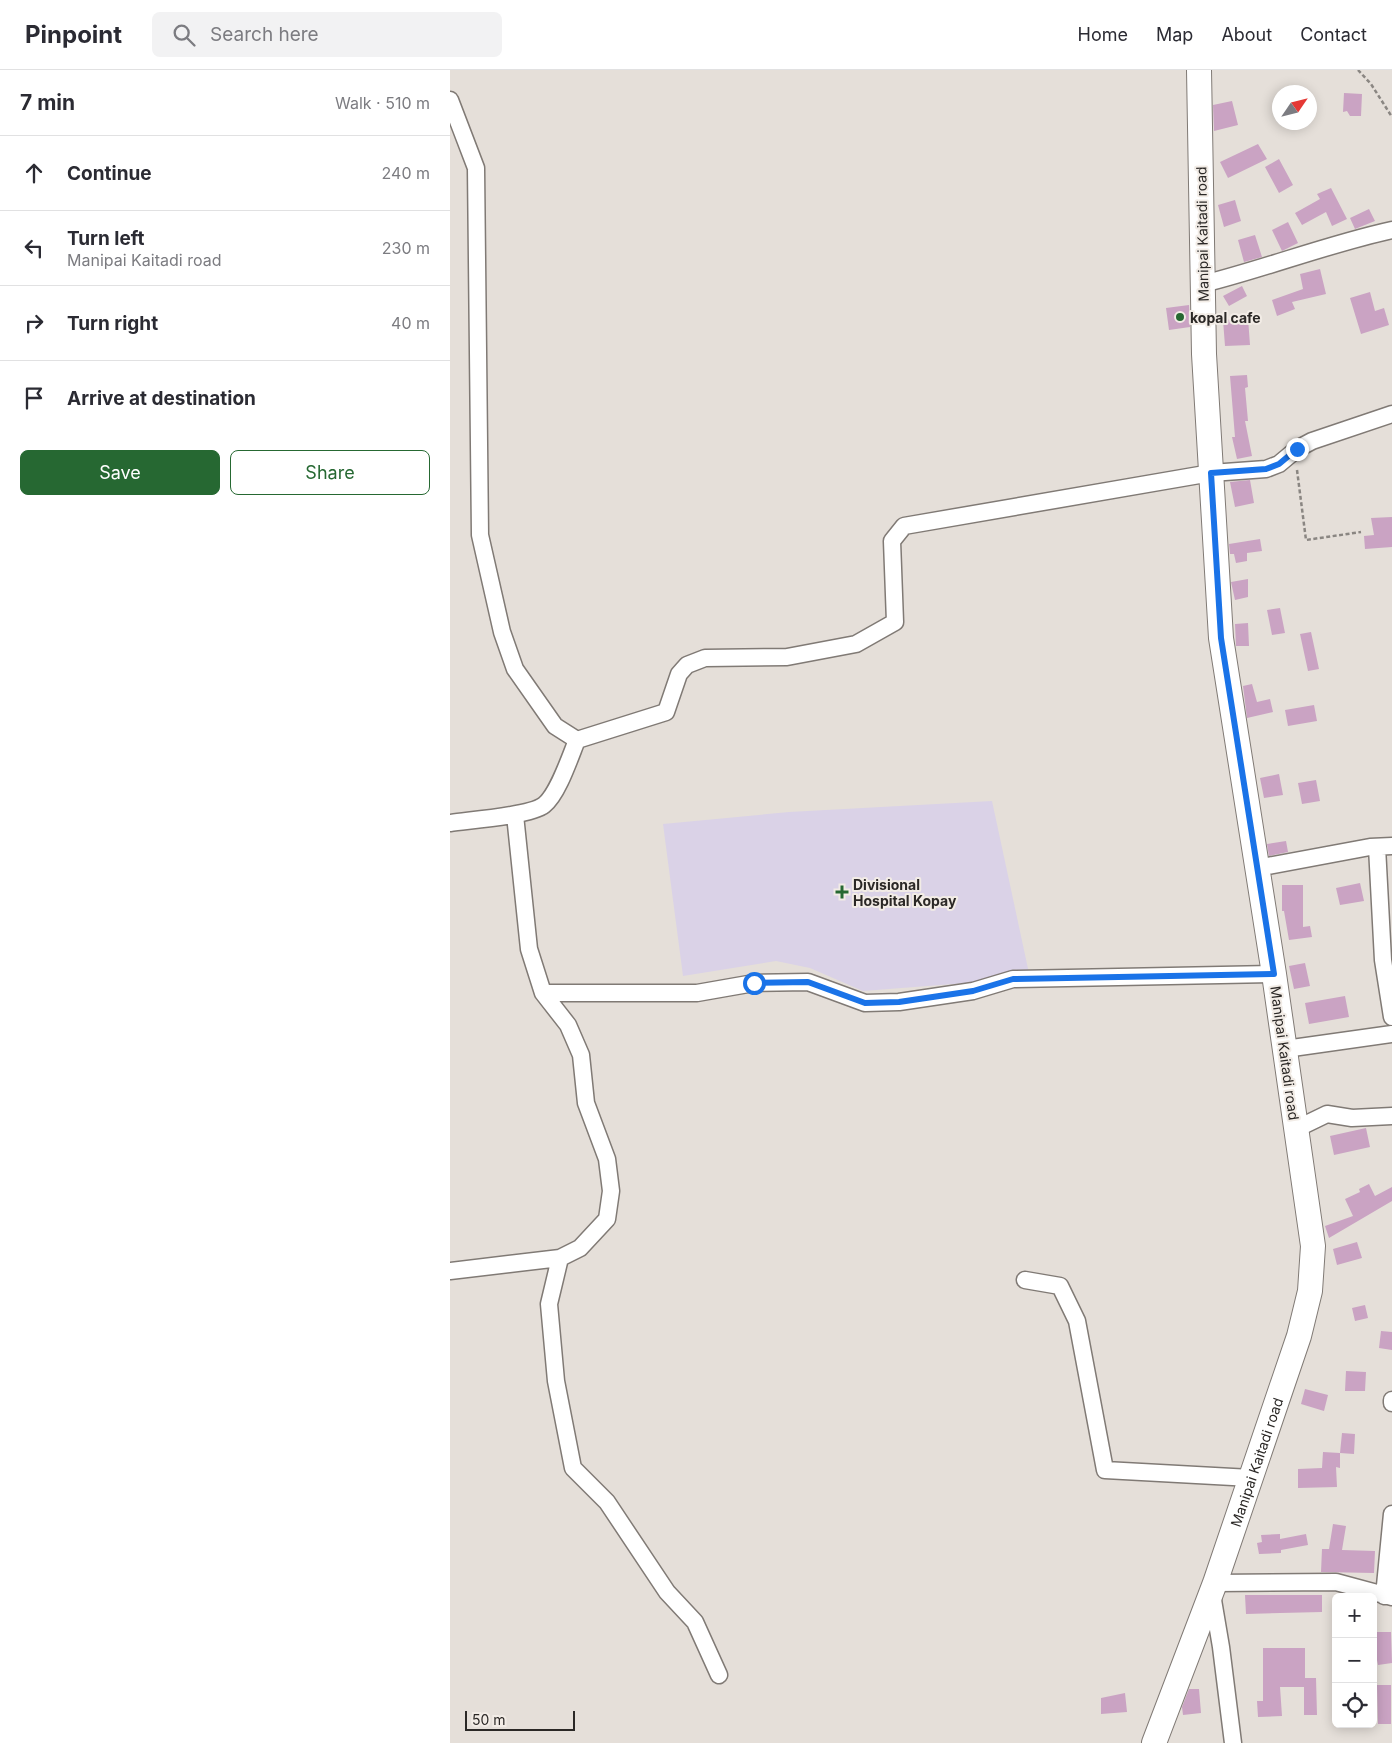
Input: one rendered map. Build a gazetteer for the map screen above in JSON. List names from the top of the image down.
{
  "streets": {
    "main road": ["Manipai Kaitadi road"]
  },
  "places": {
    "other": ["kopal cafe"],
    "health": ["Divisional Hospital Kopay"]
  },
  "scale_bar": "50 m",
  "north": "top right",
  "page": {
    "header": "Pinpoint",
    "search": "Search here",
    "nav": [
      "Home",
      "Map",
      "About",
      "Contact"
    ],
    "heading": ["7 min", "Walk · 510 m"],
    "list": [
      ["Continue", "240 m"],
      ["Turn left", "Manipai Kaitadi road", "230 m"],
      ["Turn right", "40 m"],
      "Arrive at destination"
    ],
    "buttons": ["Save", "Share"],
    "map_buttons": ["+", "−"],
    "scale": "50 m"
  }
}
